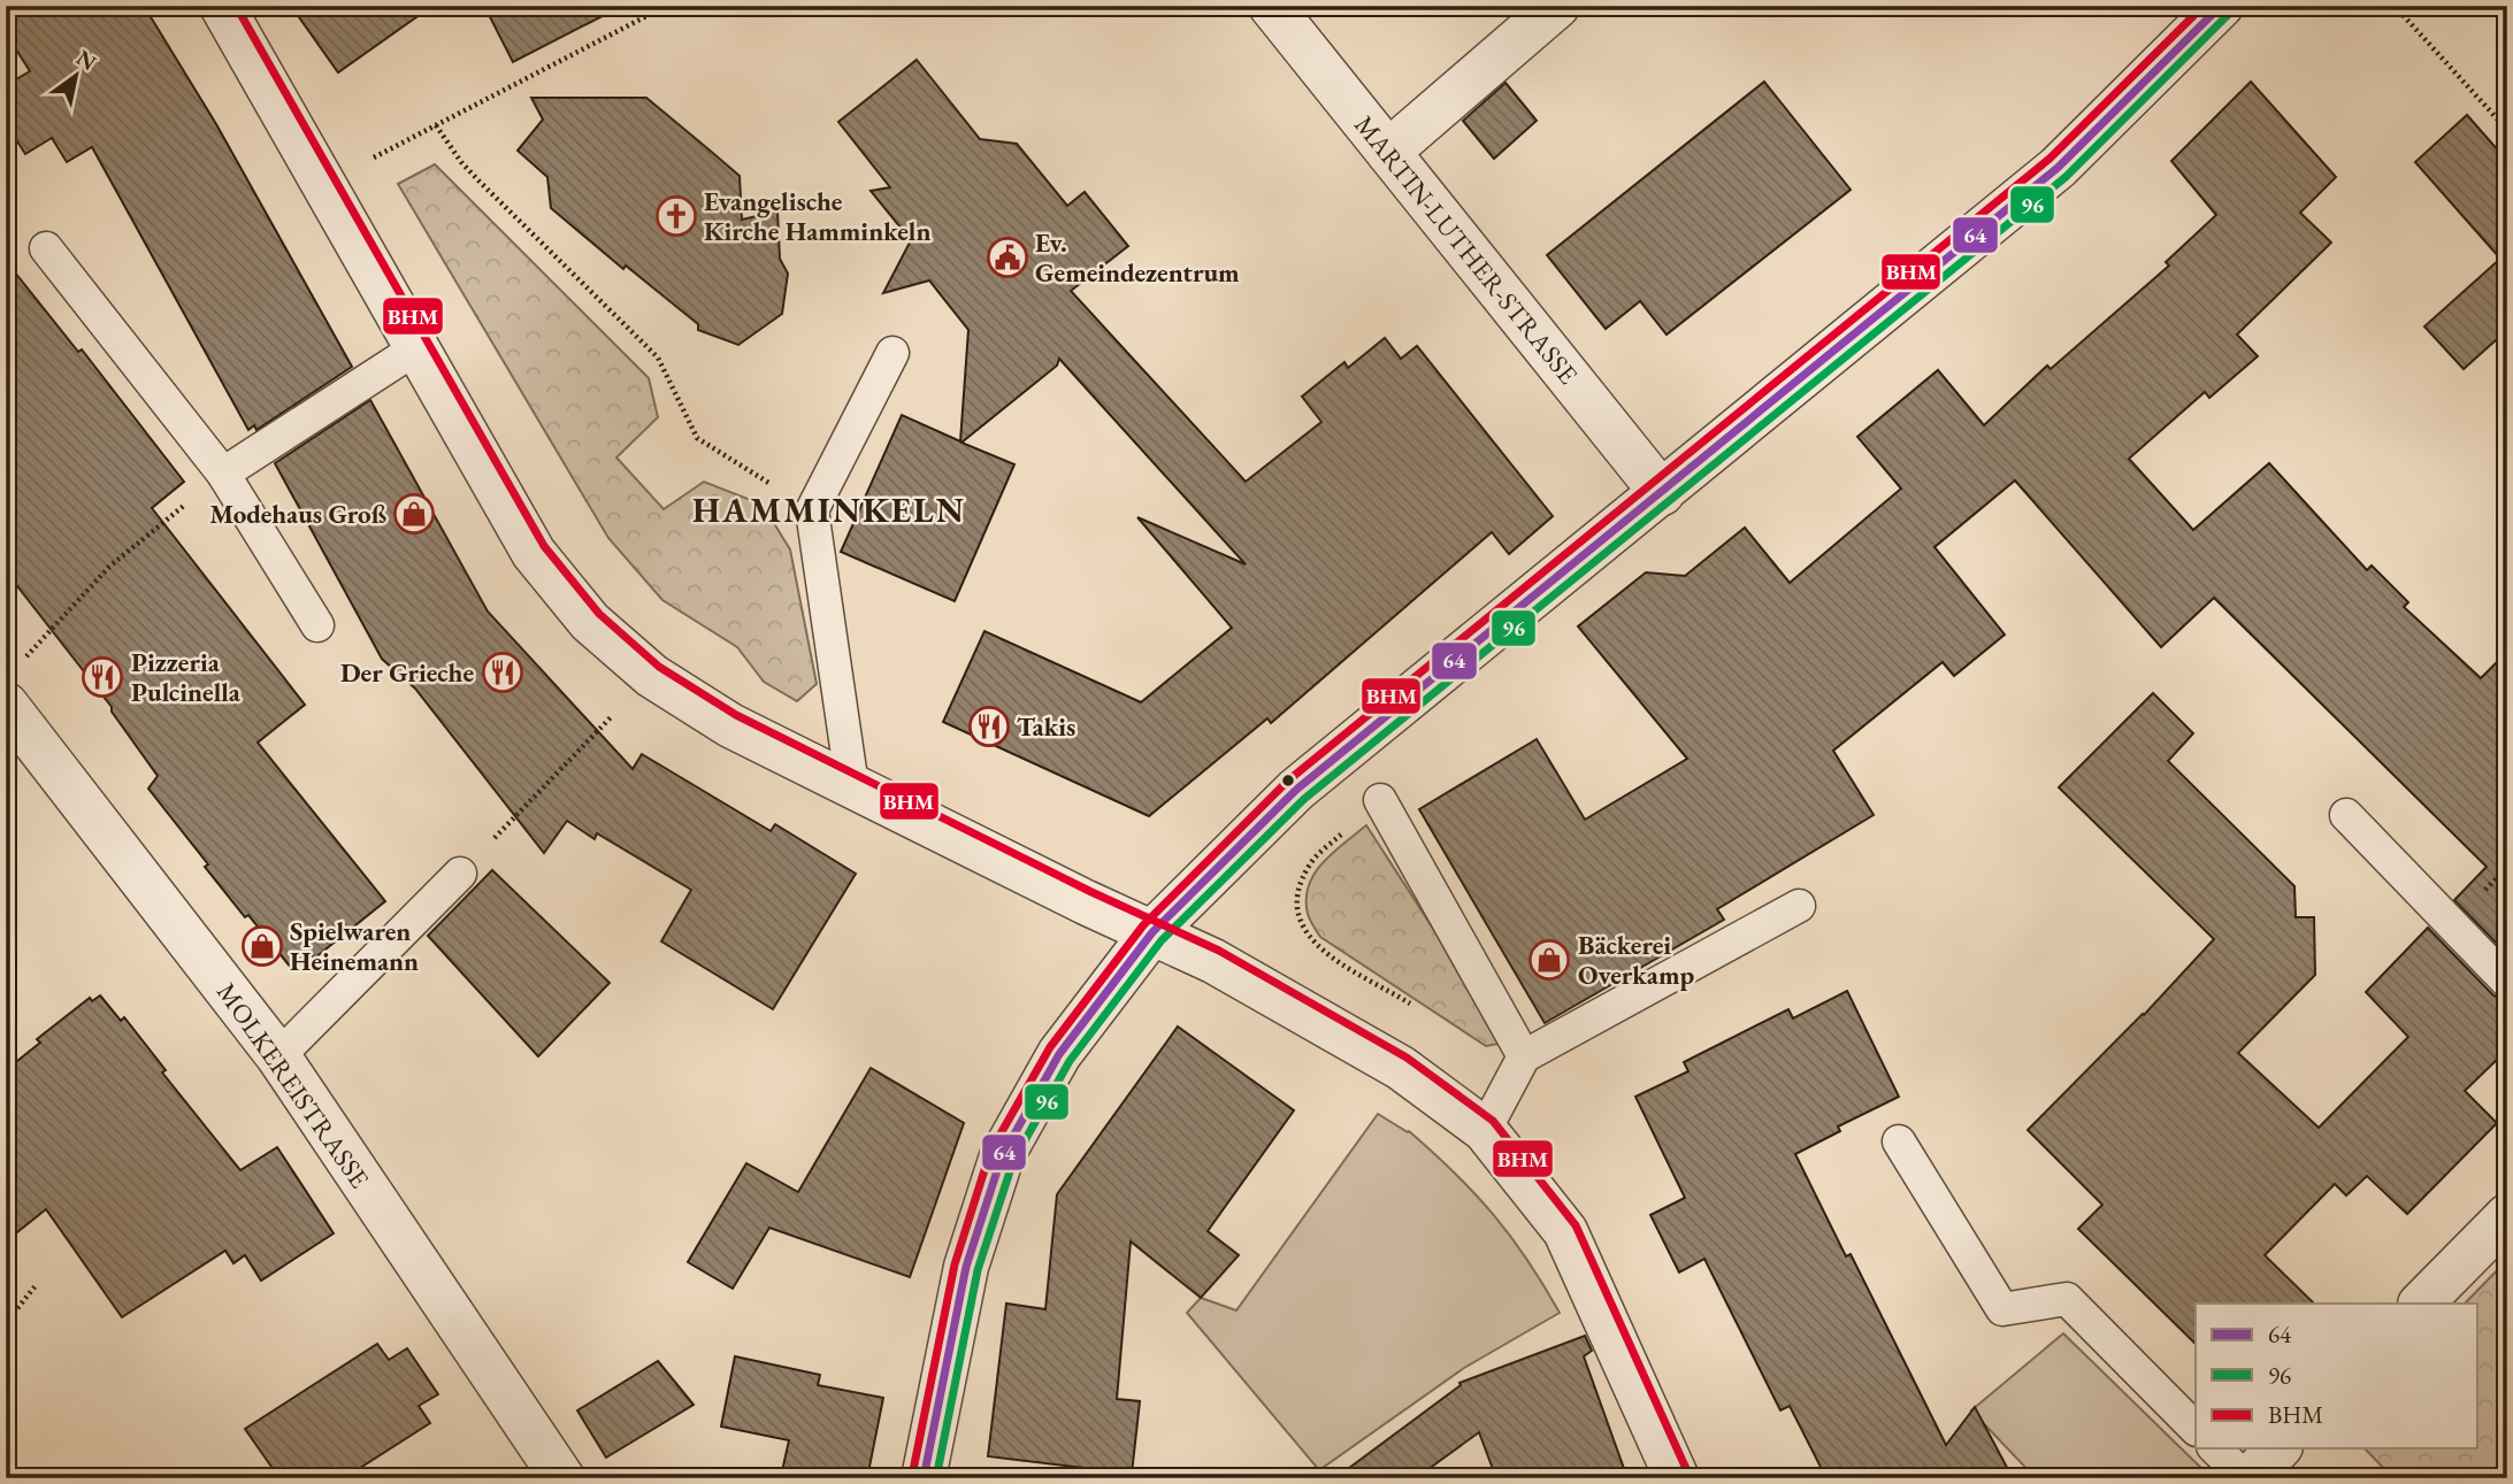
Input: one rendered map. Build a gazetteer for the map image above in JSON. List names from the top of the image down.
{
  "streets": {
    "street": ["MARTIN-LUTHER-STRASSE", "MOLKEREISTRASSE"]
  },
  "districts": ["HAMMINKELN"],
  "places": {
    "church": ["Evangelische Kirche Hamminkeln"],
    "public building": ["Ev. Gemeindezentrum"],
    "shop": ["Modehaus Groß", "Spielwaren Heinemann", "Bäckerei Overkamp"],
    "restaurant": ["Der Grieche", "Pizzeria Pulcinella", "Takis"]
  },
  "lines": ["transit line 64", "transit line BHM", "transit line 96"],
  "legend": ["64", "96", "BHM"],
  "north": "top right"
}
